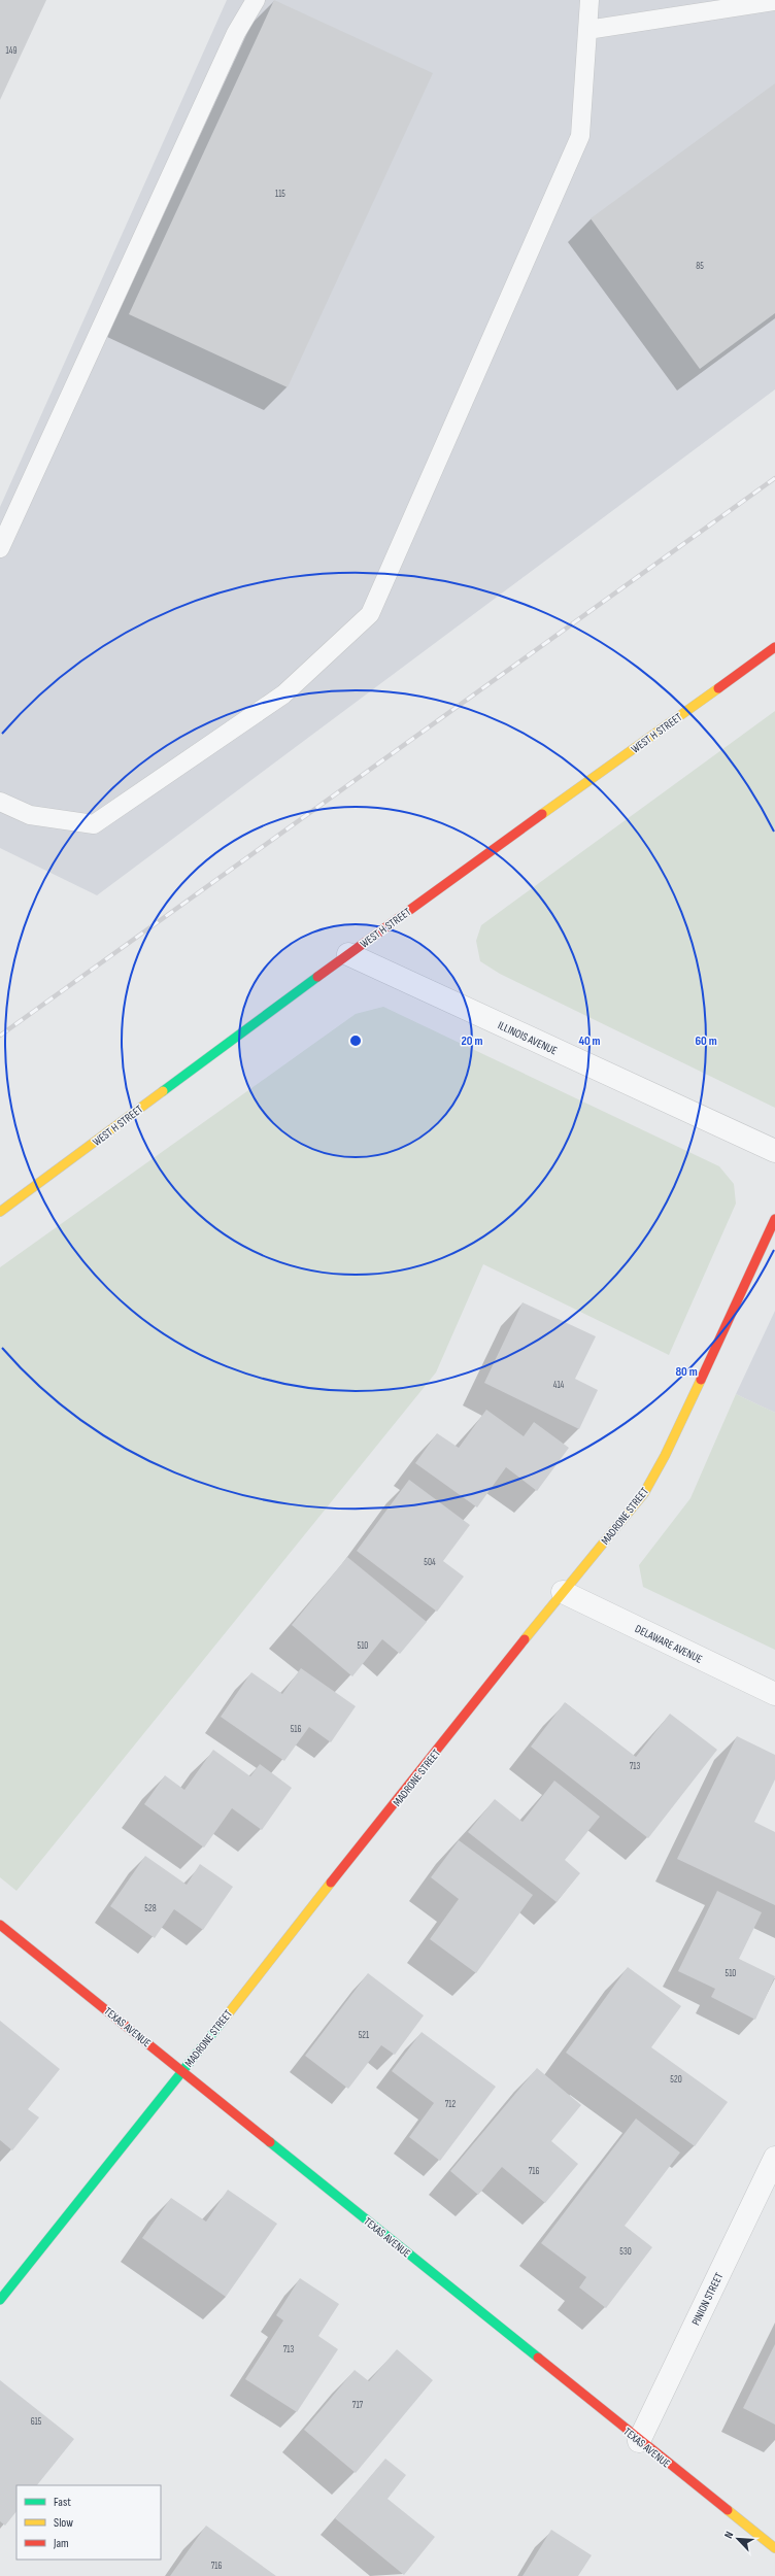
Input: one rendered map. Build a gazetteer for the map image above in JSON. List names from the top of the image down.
{
  "streets": {
    "street": [
      "WEST H STREET",
      "ILLINOIS AVENUE",
      "MADRONE STREET",
      "DELAWARE AVENUE",
      "TEXAS AVENUE",
      "PINION STREET"
    ]
  },
  "crossings": [
    ["WEST H STREET", "ILLINOIS AVENUE"],
    ["MADRONE STREET", "DELAWARE AVENUE"],
    ["MADRONE STREET", "TEXAS AVENUE"],
    ["TEXAS AVENUE", "PINION STREET"]
  ],
  "house_numbers": [
    "149",
    "115",
    "85",
    "414",
    "504",
    "510",
    "516",
    "713",
    "528",
    "510",
    "521",
    "520",
    "712",
    "716",
    "530",
    "713",
    "717",
    "615",
    "716"
  ],
  "legend": ["Fast", "Slow", "Jam"],
  "north": "top left",
  "rings": [
    "20 m",
    "40 m",
    "60 m",
    "80 m"
  ]
}
